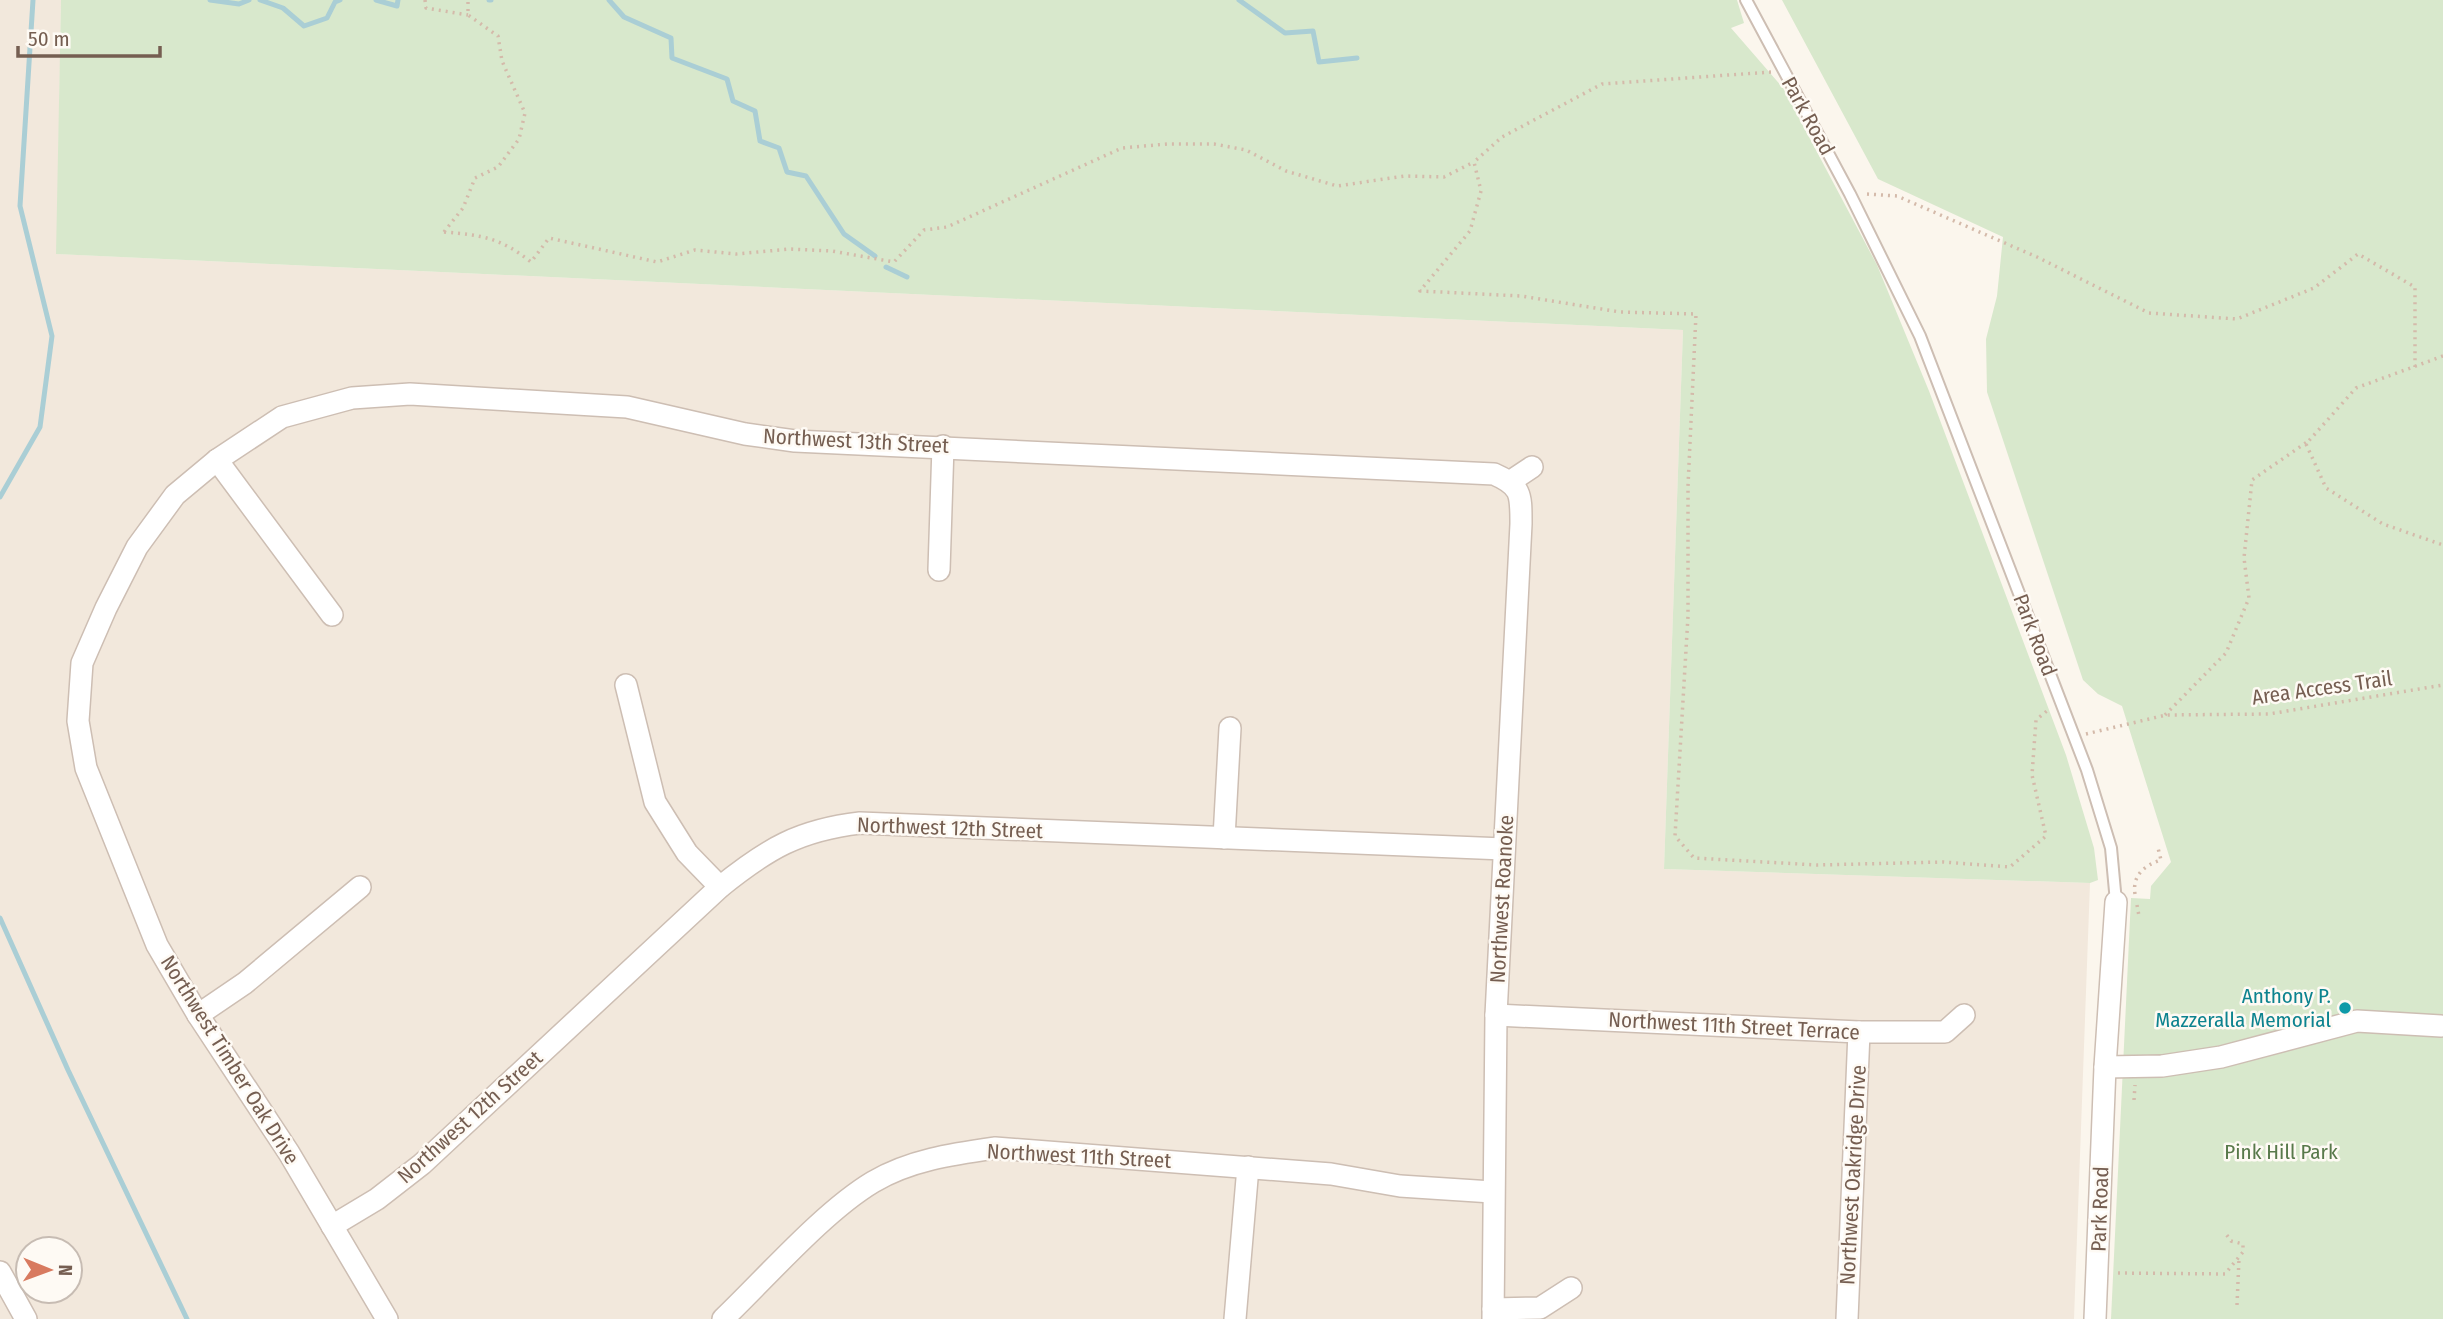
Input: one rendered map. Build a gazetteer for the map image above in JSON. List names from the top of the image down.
{
  "streets": {
    "street": [
      "Park Road",
      "Northwest 13th Street",
      "Northwest 12th Street",
      "Northwest Roanoke",
      "Northwest 11th Street Terrace",
      "Northwest Timber Oak Drive",
      "Northwest 11th Street",
      "Northwest Oakridge Drive"
    ],
    "path": ["Area Access Trail"]
  },
  "crossings": [
    ["Park Road", "Area Access Trail"],
    ["Northwest 13th Street", "Northwest Roanoke"],
    ["Northwest 13th Street", "Northwest Timber Oak Drive"],
    ["Northwest 12th Street", "Northwest Roanoke"],
    ["Northwest 12th Street", "Northwest Timber Oak Drive"],
    ["Northwest Roanoke", "Northwest 11th Street Terrace"],
    ["Northwest Roanoke", "Northwest 11th Street"],
    ["Northwest 11th Street Terrace", "Northwest Oakridge Drive"]
  ],
  "parks": ["Pink Hill Park"],
  "places": ["Anthony P. Mazzeralla Memorial"],
  "scale_bar": "50 m",
  "north": "right"
}
